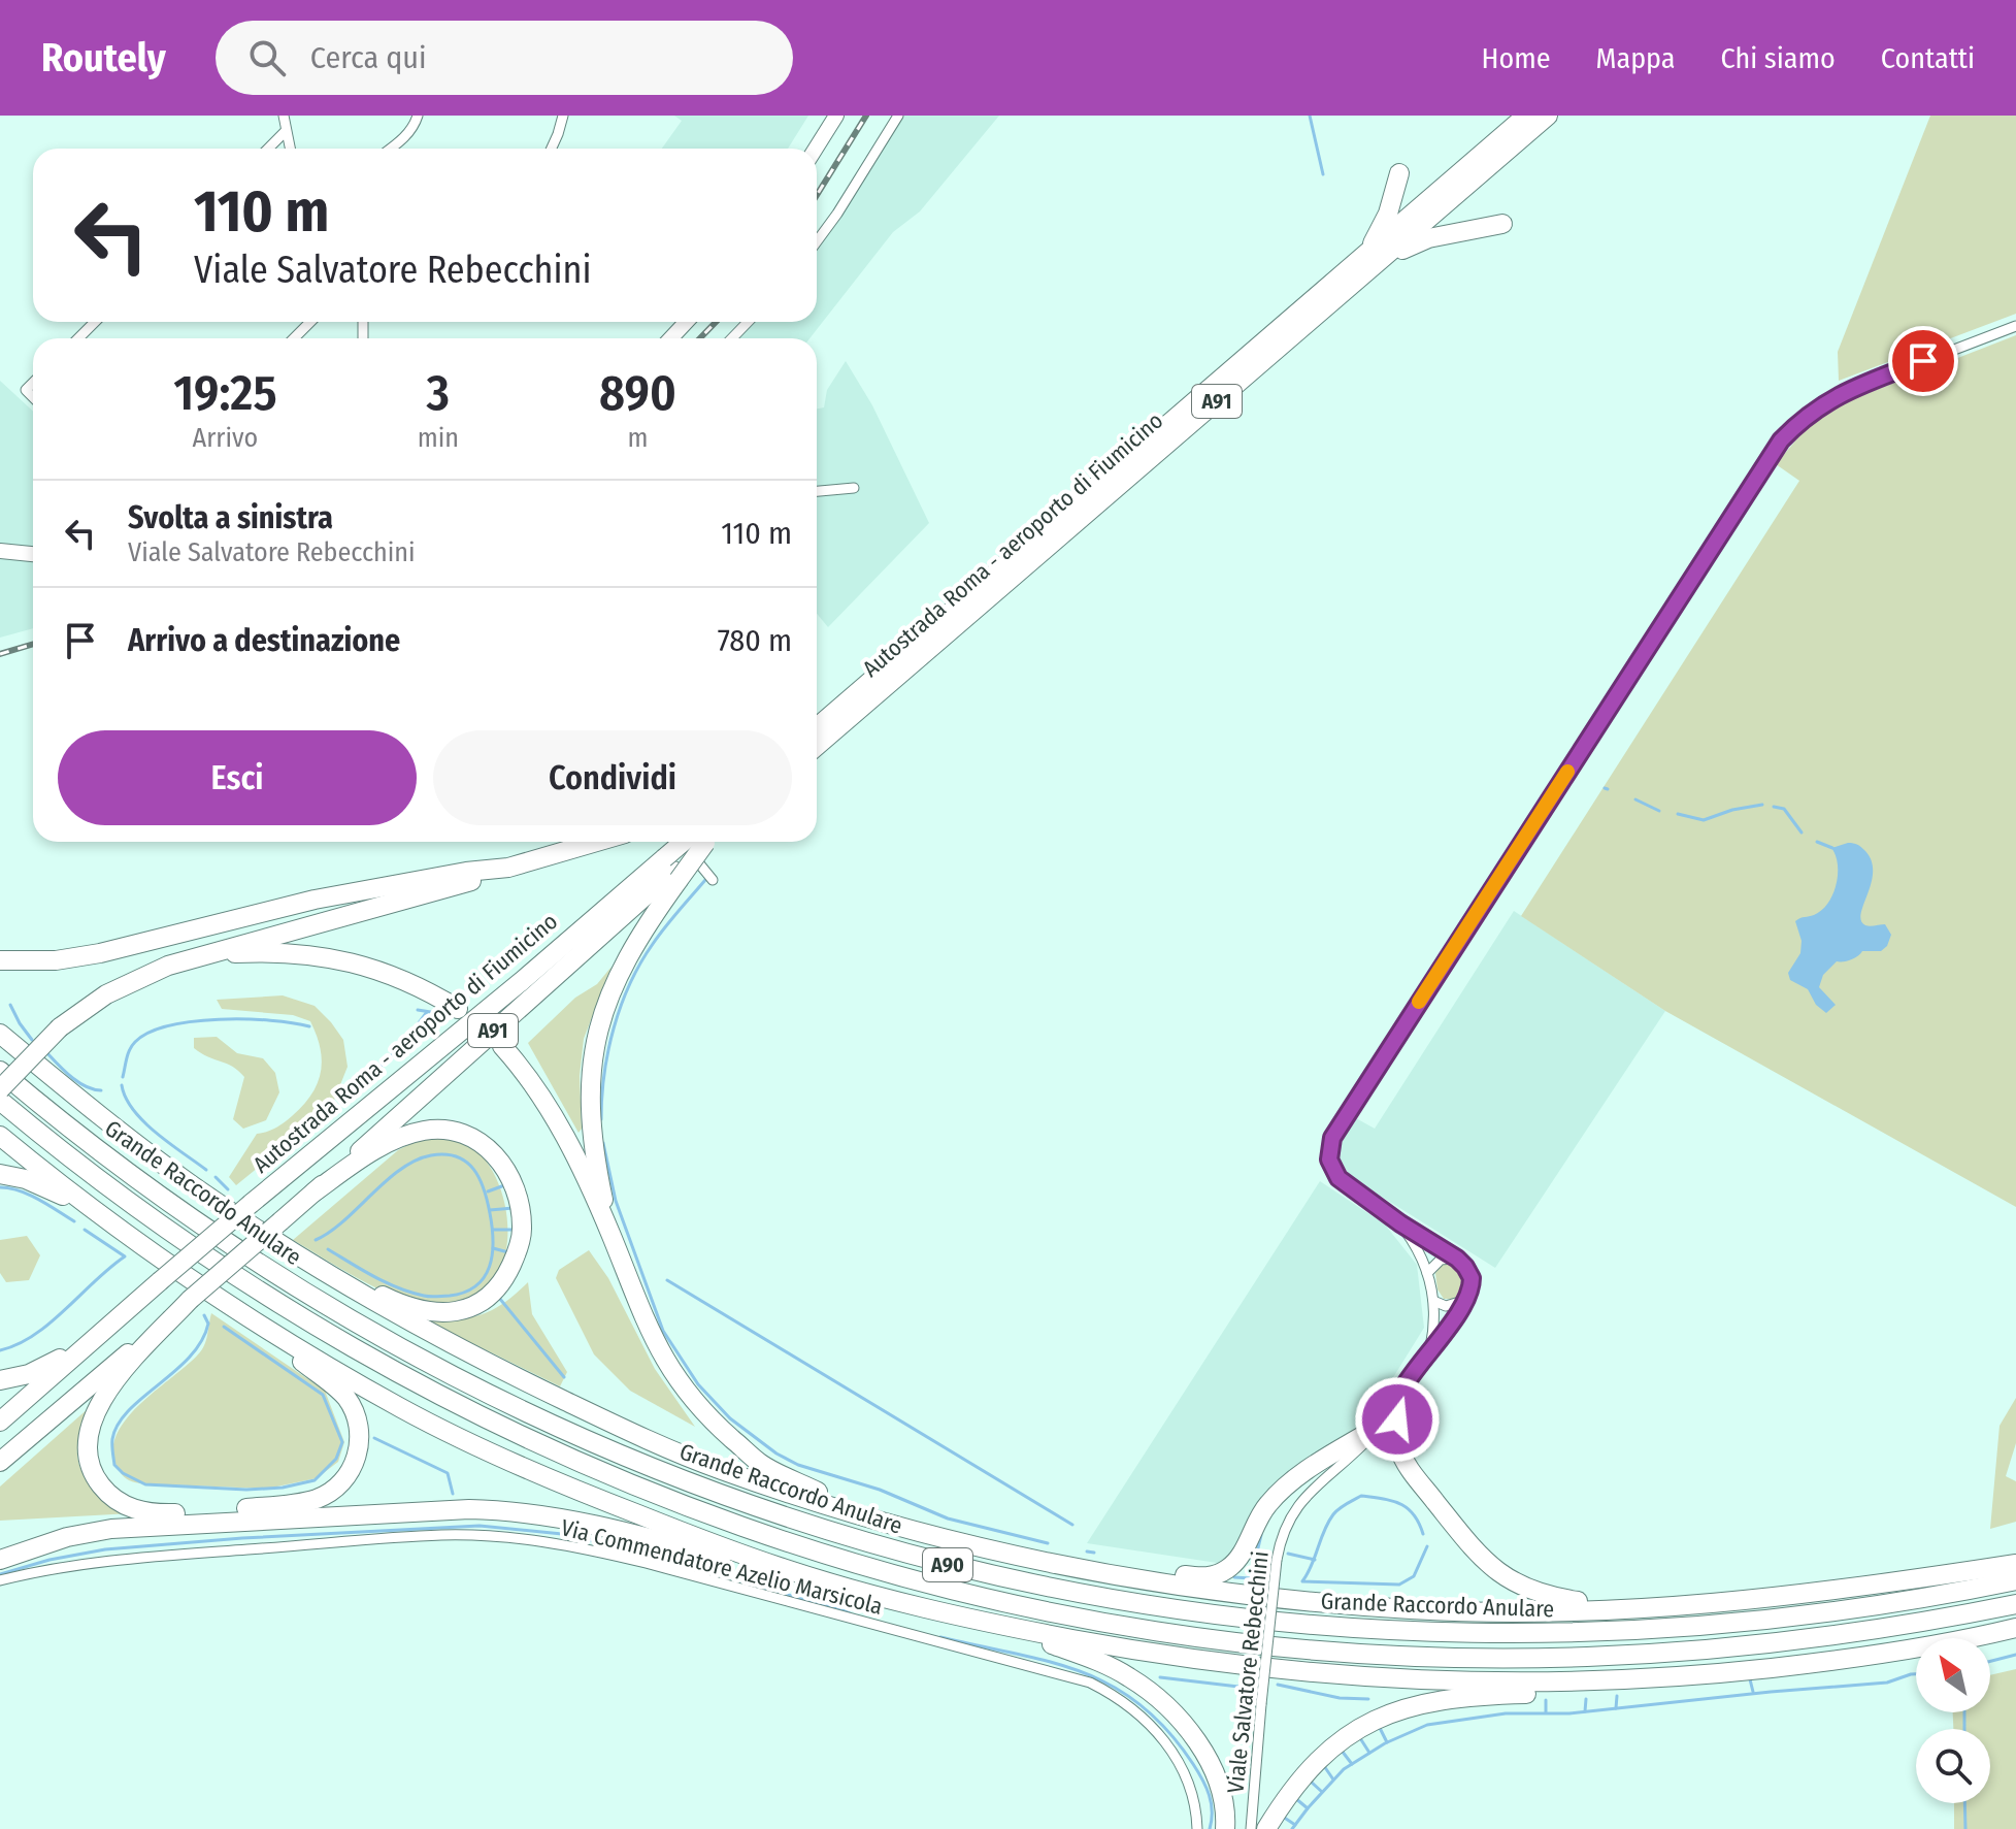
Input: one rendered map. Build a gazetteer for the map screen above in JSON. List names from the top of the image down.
{
  "streets": {
    "highway": [
      "A91",
      "Autostrada Roma - aeroporto di Fiumicino",
      "Grande Raccordo Anulare",
      "A90"
    ],
    "street": ["Via Commendatore Azelio Marsicola", "Viale Salvatore Rebecchini"]
  },
  "north": "top left",
  "page": {
    "header": "Routely",
    "search": "Cerca qui",
    "nav": [
      "Home",
      "Mappa",
      "Chi siamo",
      "Contatti"
    ],
    "turn": ["110 m", "Viale Salvatore Rebecchini"],
    "eta": [
      "19:25",
      "Arrivo",
      "3",
      "min",
      "890",
      "m"
    ],
    "list": [
      {
        "name": "Svolta a sinistra",
        "note": "Viale Salvatore Rebecchini",
        "value": "110 m"
      },
      {
        "name": "Arrivo a destinazione",
        "value": "780 m"
      }
    ],
    "buttons": ["Esci", "Condividi"]
  }
}
